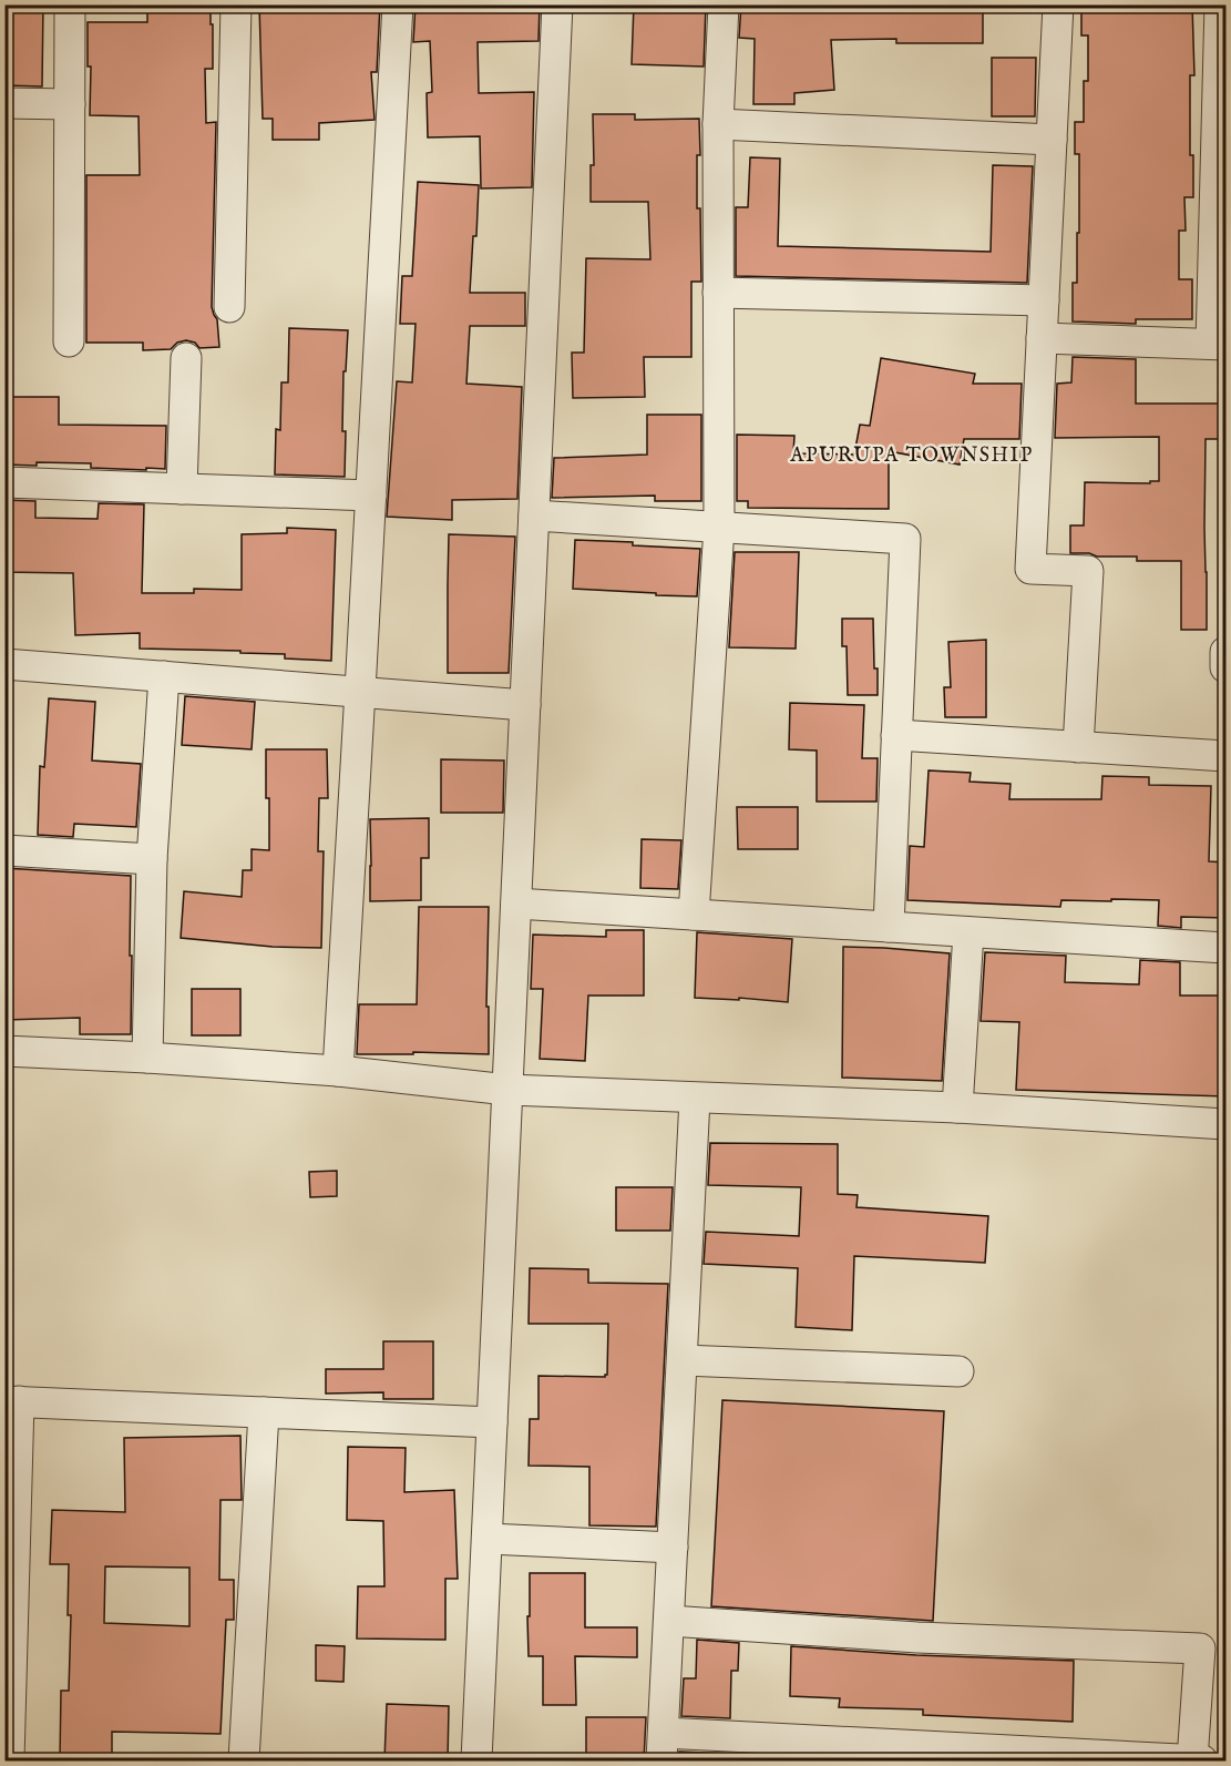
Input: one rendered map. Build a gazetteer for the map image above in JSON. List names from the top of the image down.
{
  "districts": ["APURUPA TOWNSHIP"]
}
